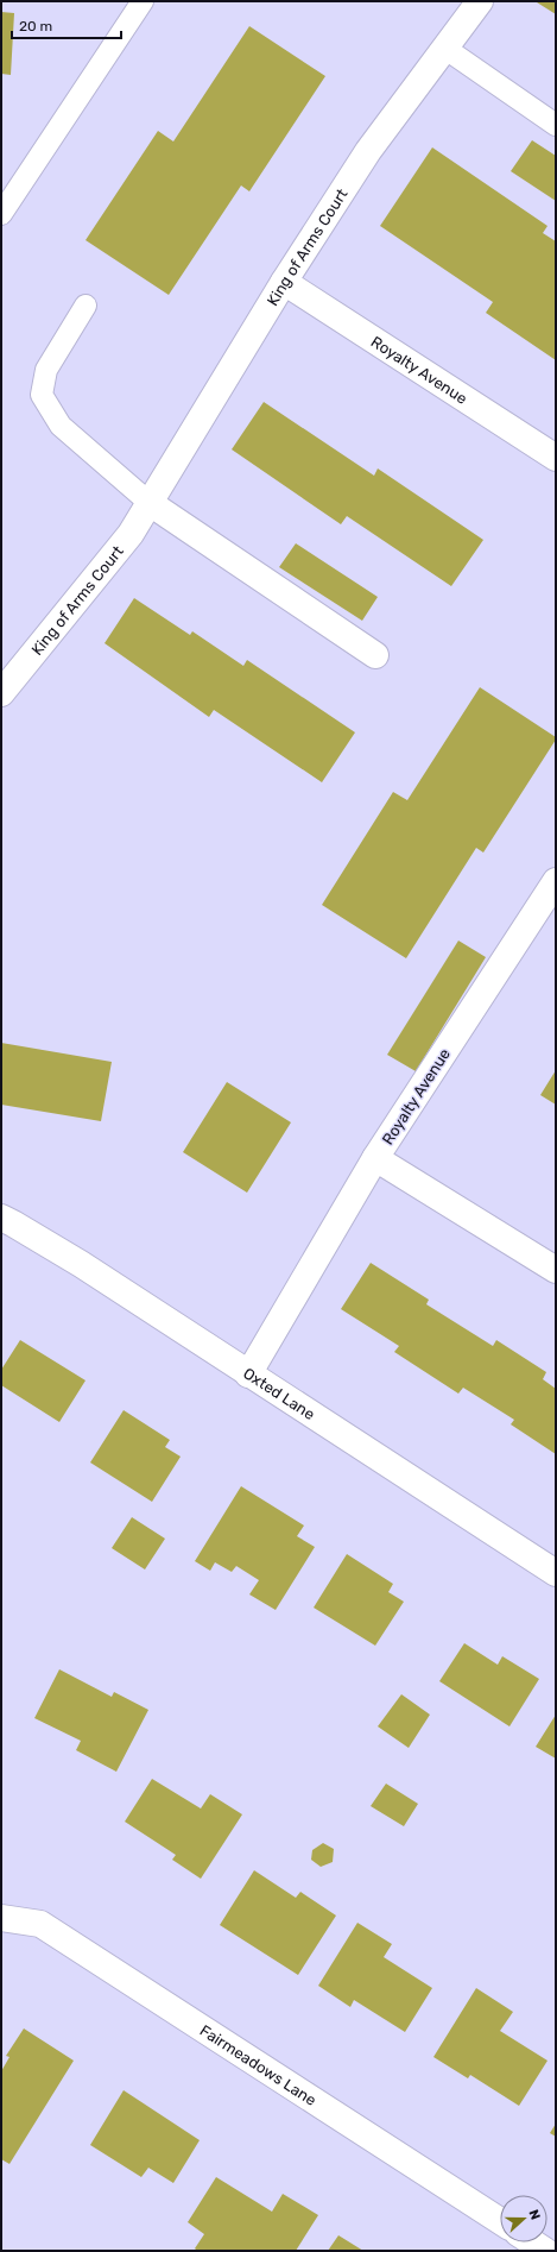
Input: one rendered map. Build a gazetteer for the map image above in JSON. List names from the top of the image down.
{
  "streets": {
    "street": [
      "King of Arms Court",
      "Royalty Avenue",
      "Oxted Lane",
      "Fairmeadows Lane"
    ]
  },
  "crossings": [
    ["King of Arms Court", "Royalty Avenue"]
  ],
  "scale_bar": "20 m",
  "north": "right"
}
